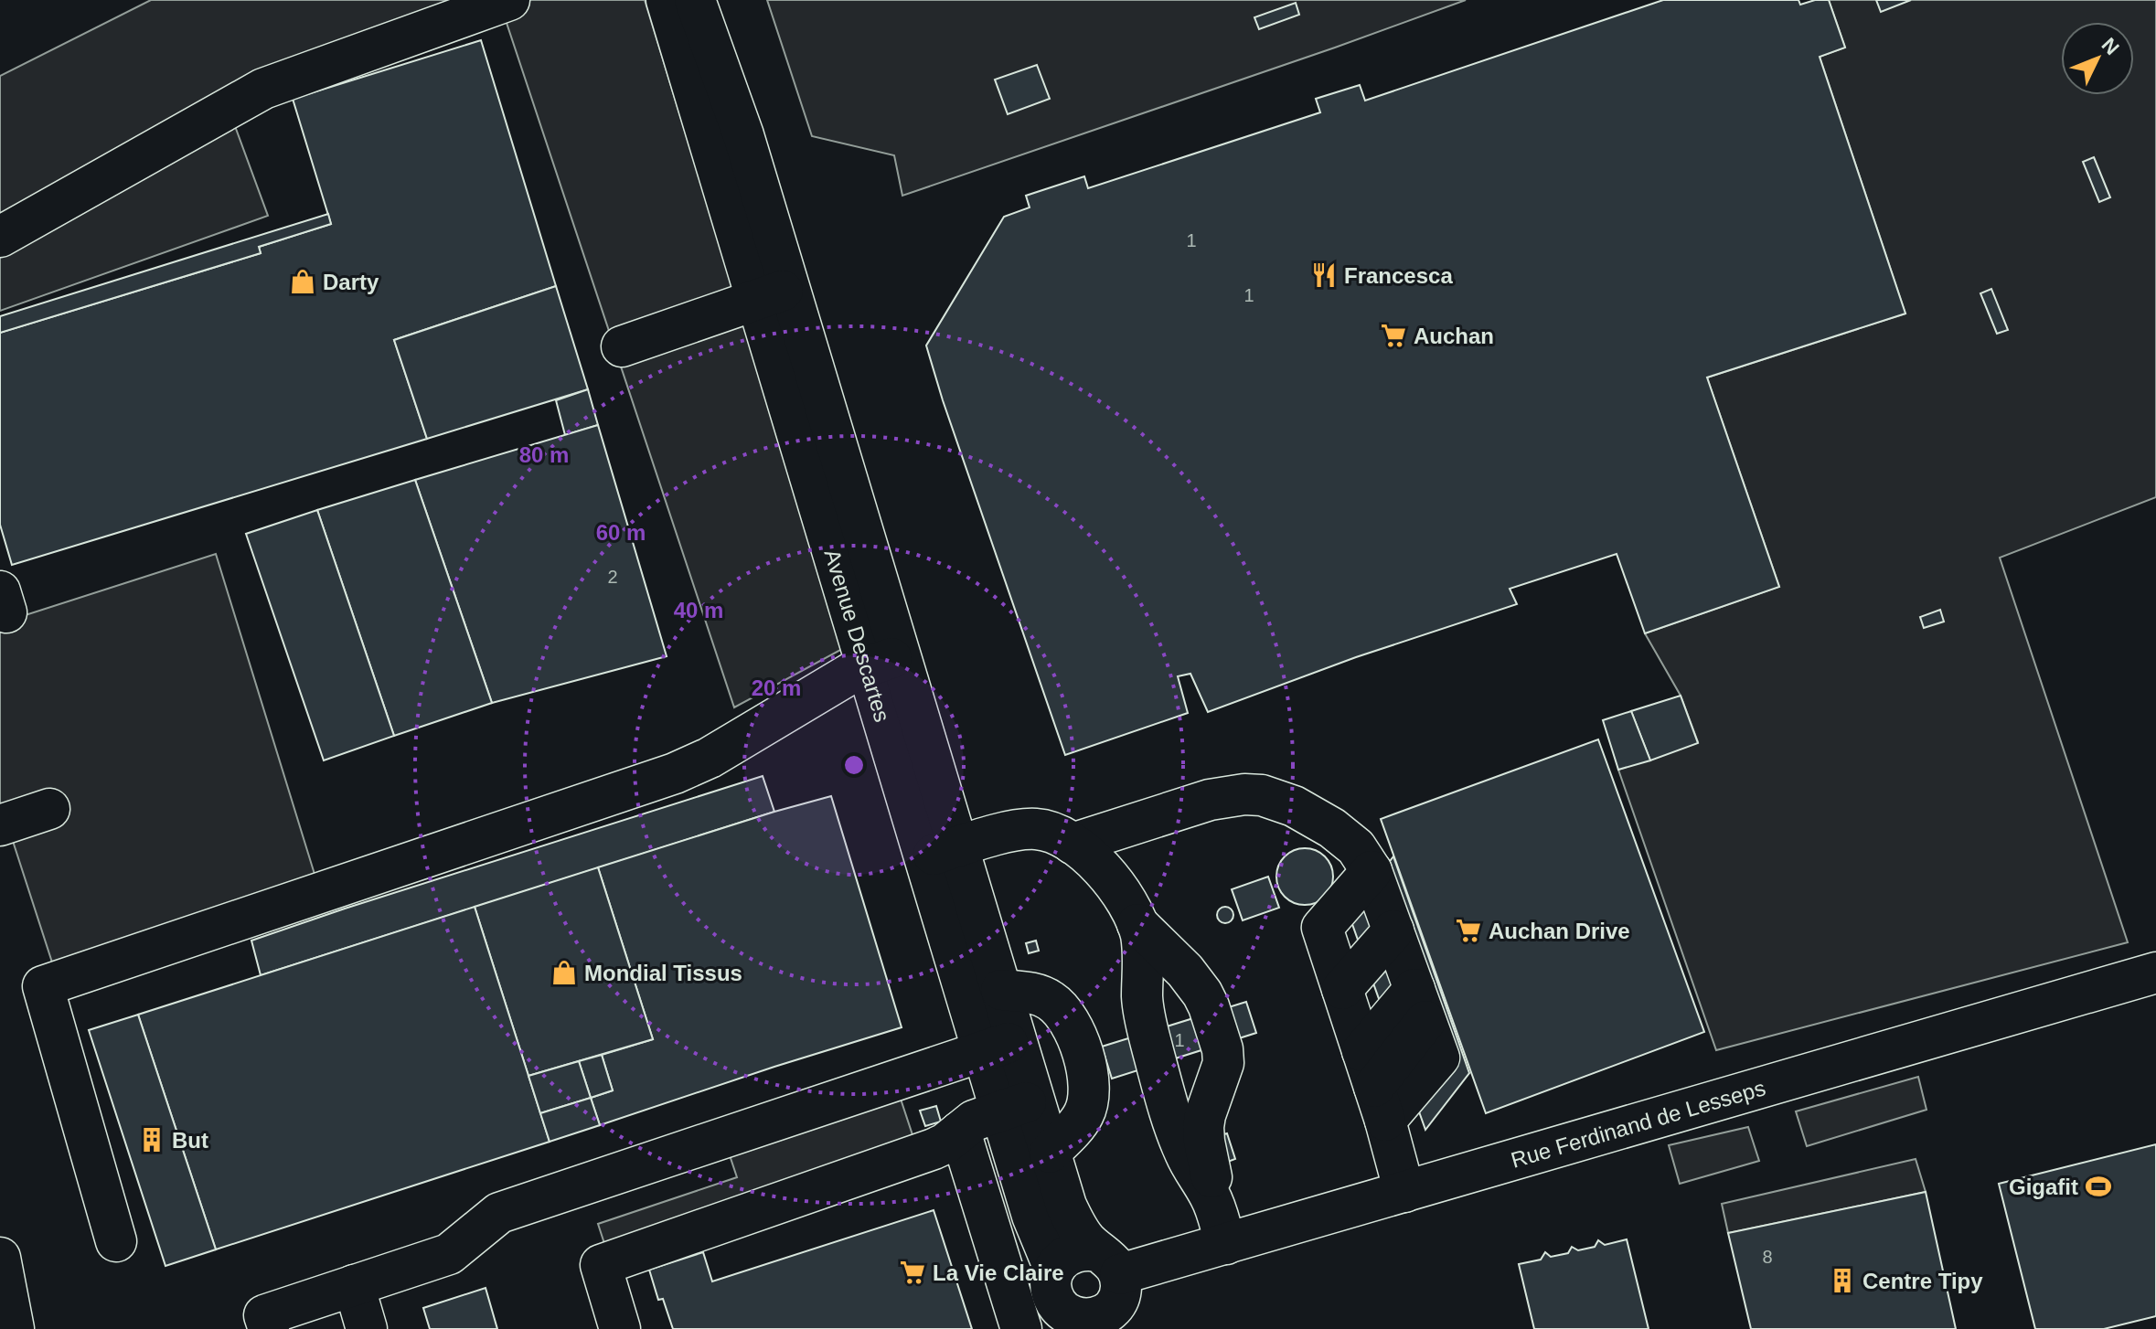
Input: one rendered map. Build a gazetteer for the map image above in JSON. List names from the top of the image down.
{
  "streets": {
    "street": ["Avenue Descartes", "Rue Ferdinand de Lesseps"]
  },
  "crossings": [
    ["Avenue Descartes", "Rue Ferdinand de Lesseps"]
  ],
  "places": {
    "restaurant": ["Francesca"],
    "shop": ["Darty", "Mondial Tissus"],
    "supermarket": ["Auchan", "Auchan Drive", "La Vie Claire"],
    "building": ["But", "Centre Tipy"],
    "sports": ["Gigafit"]
  },
  "house_numbers": [
    "1",
    "1",
    "2",
    "1",
    "8"
  ],
  "north": "top right",
  "rings": [
    "80 m",
    "60 m",
    "40 m",
    "20 m"
  ]
}
